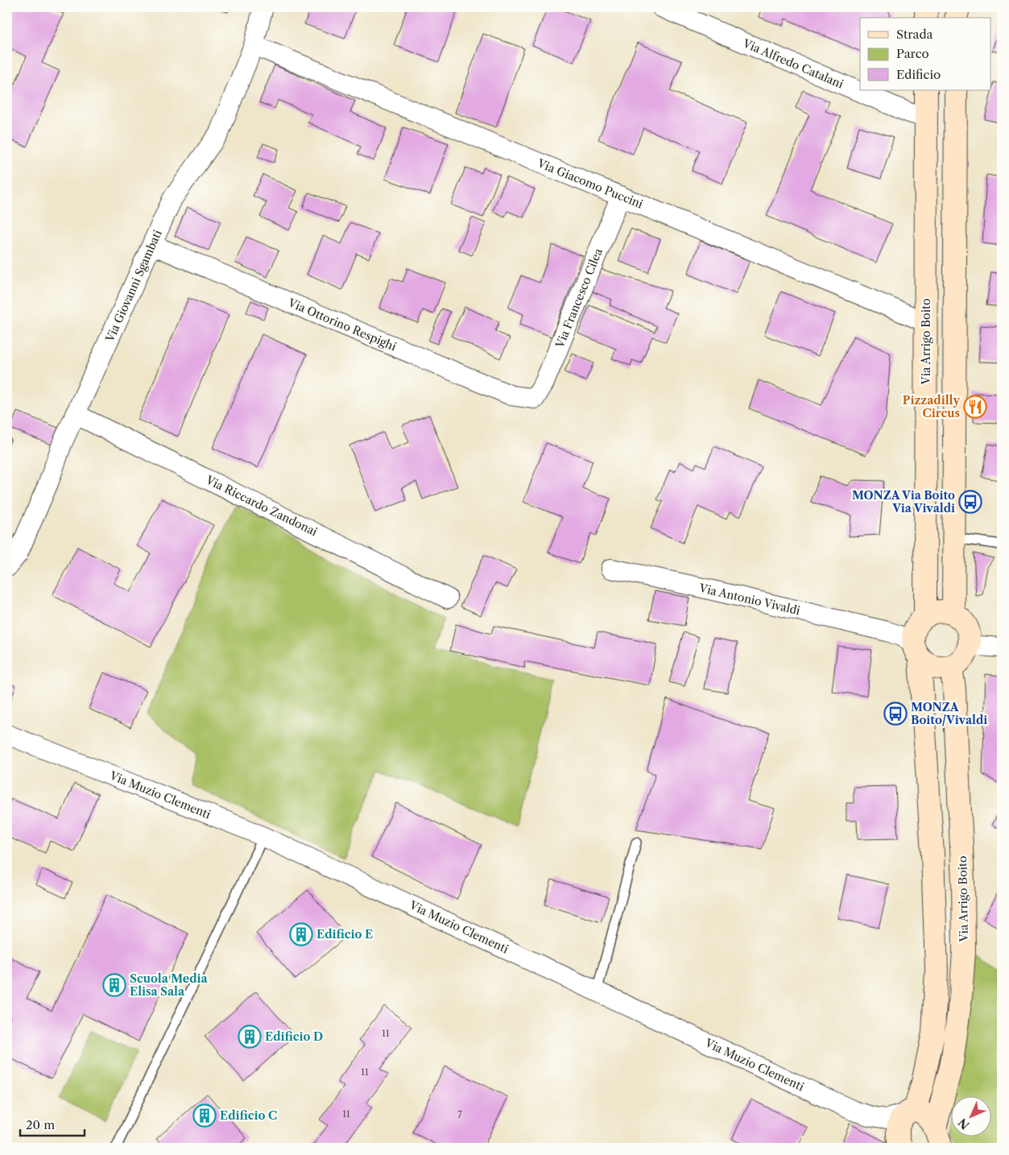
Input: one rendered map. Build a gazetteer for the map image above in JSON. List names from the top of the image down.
{
  "streets": {
    "street": [
      "Via Alfredo Catalani",
      "Via Giacomo Puccini",
      "Via Giovanni Sgambati",
      "Via Francesco Cilea",
      "Via Ottorino Respighi",
      "Via Arrigo Boito",
      "Via Riccardo Zandonai",
      "Via Antonio Vivaldi",
      "Via Muzio Clementi"
    ]
  },
  "crossings": [
    ["Via Alfredo Catalani", "Via Arrigo Boito"],
    ["Via Giacomo Puccini", "Via Giovanni Sgambati"],
    ["Via Giacomo Puccini", "Via Francesco Cilea"],
    ["Via Giacomo Puccini", "Via Arrigo Boito"],
    ["Via Giovanni Sgambati", "Via Ottorino Respighi"],
    ["Via Giovanni Sgambati", "Via Riccardo Zandonai"],
    ["Via Francesco Cilea", "Via Ottorino Respighi"],
    ["Via Arrigo Boito", "Via Antonio Vivaldi"],
    ["Via Arrigo Boito", "Via Muzio Clementi"]
  ],
  "places": {
    "restaurant": ["Pizzadilly Circus"],
    "bus stop": ["MONZA Via Boito Via Vivaldi", "MONZA Boito/Vivaldi"],
    "building": [
      "Edificio E",
      "Scuola Media Elisa Sala",
      "Edificio D",
      "Edificio C"
    ]
  },
  "house_numbers": [
    "11",
    "11",
    "11",
    "7"
  ],
  "legend": ["Strada", "Parco", "Edificio"],
  "scale_bar": "20 m",
  "north": "bottom left"
}
